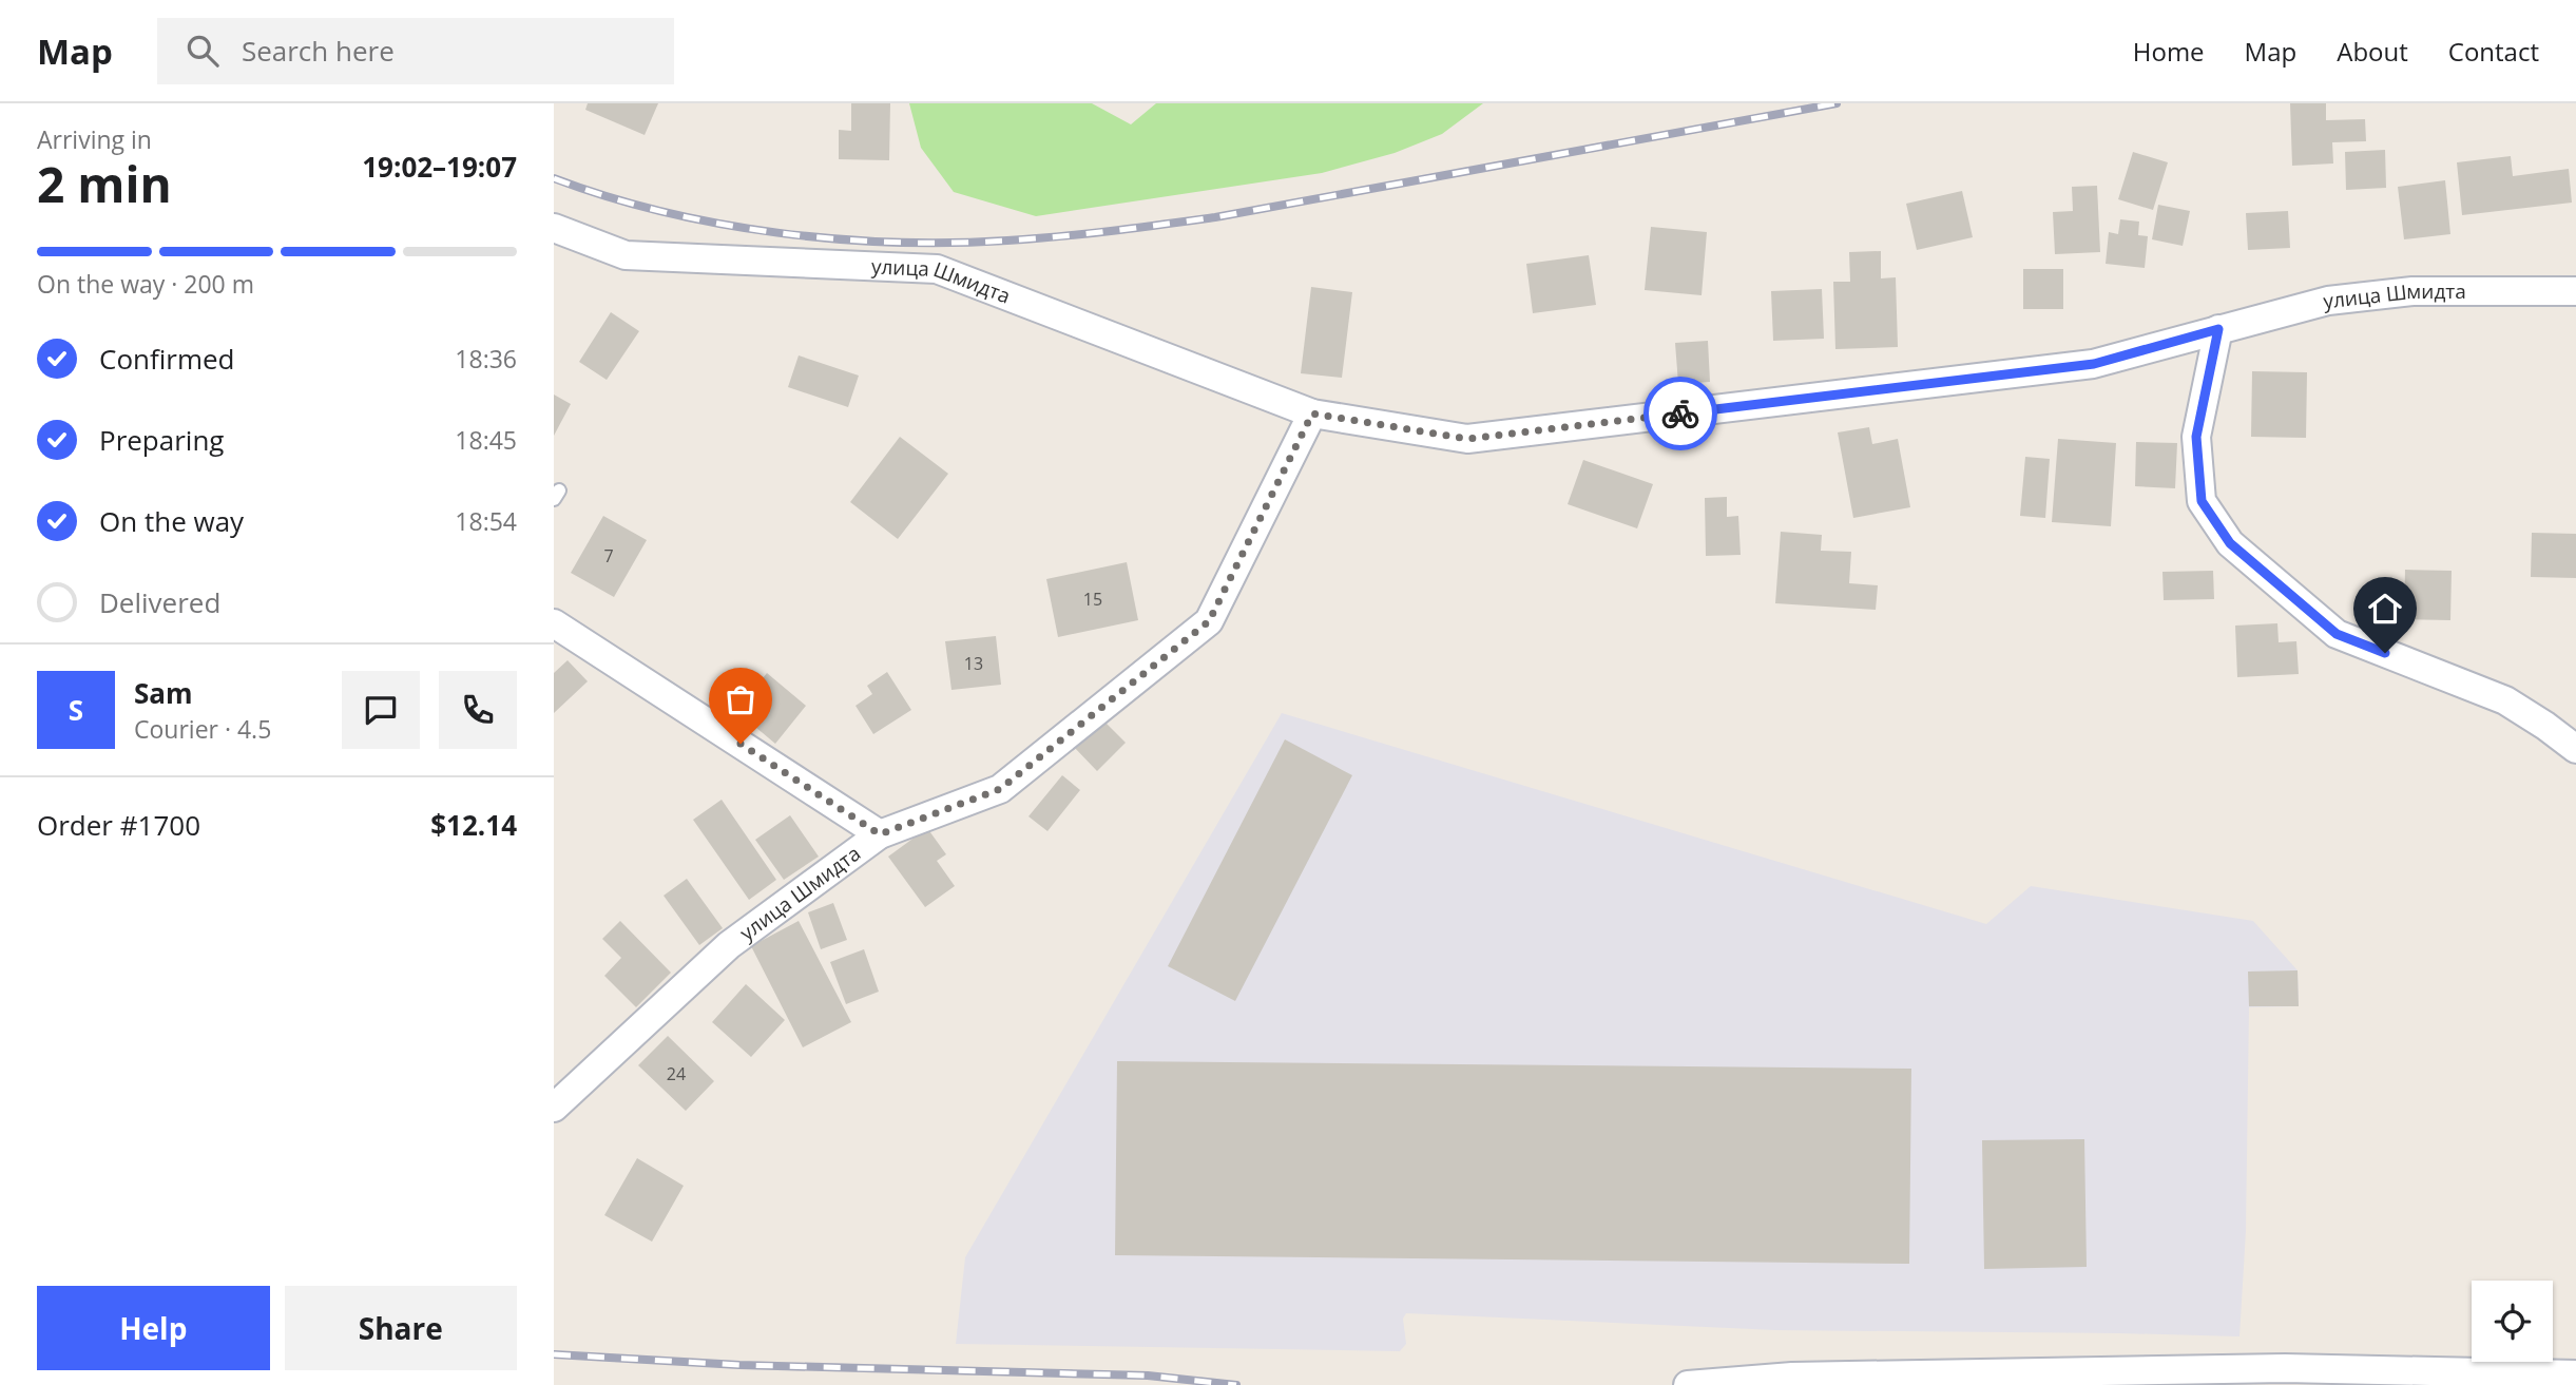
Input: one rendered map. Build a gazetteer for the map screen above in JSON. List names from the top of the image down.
{
  "streets": {
    "street": ["улица Шмидта"]
  },
  "house_numbers": [
    "7",
    "15",
    "13",
    "24"
  ],
  "page": {
    "header": "Map",
    "search": "Search here",
    "nav": [
      "Home",
      "Map",
      "About",
      "Contact"
    ],
    "heading": ["2 min", "Arriving in", "19:02–19:07"],
    "panel": [
      "Sam",
      "Courier · 4.5",
      "Order #1700",
      "$12.14"
    ],
    "bar": "On the way · 200 m",
    "list": [
      ["Confirmed", "18:36"],
      ["Preparing", "18:45"],
      ["On the way", "18:54"],
      "Delivered"
    ],
    "round": "S",
    "buttons": ["Help", "Share"]
  }
}
